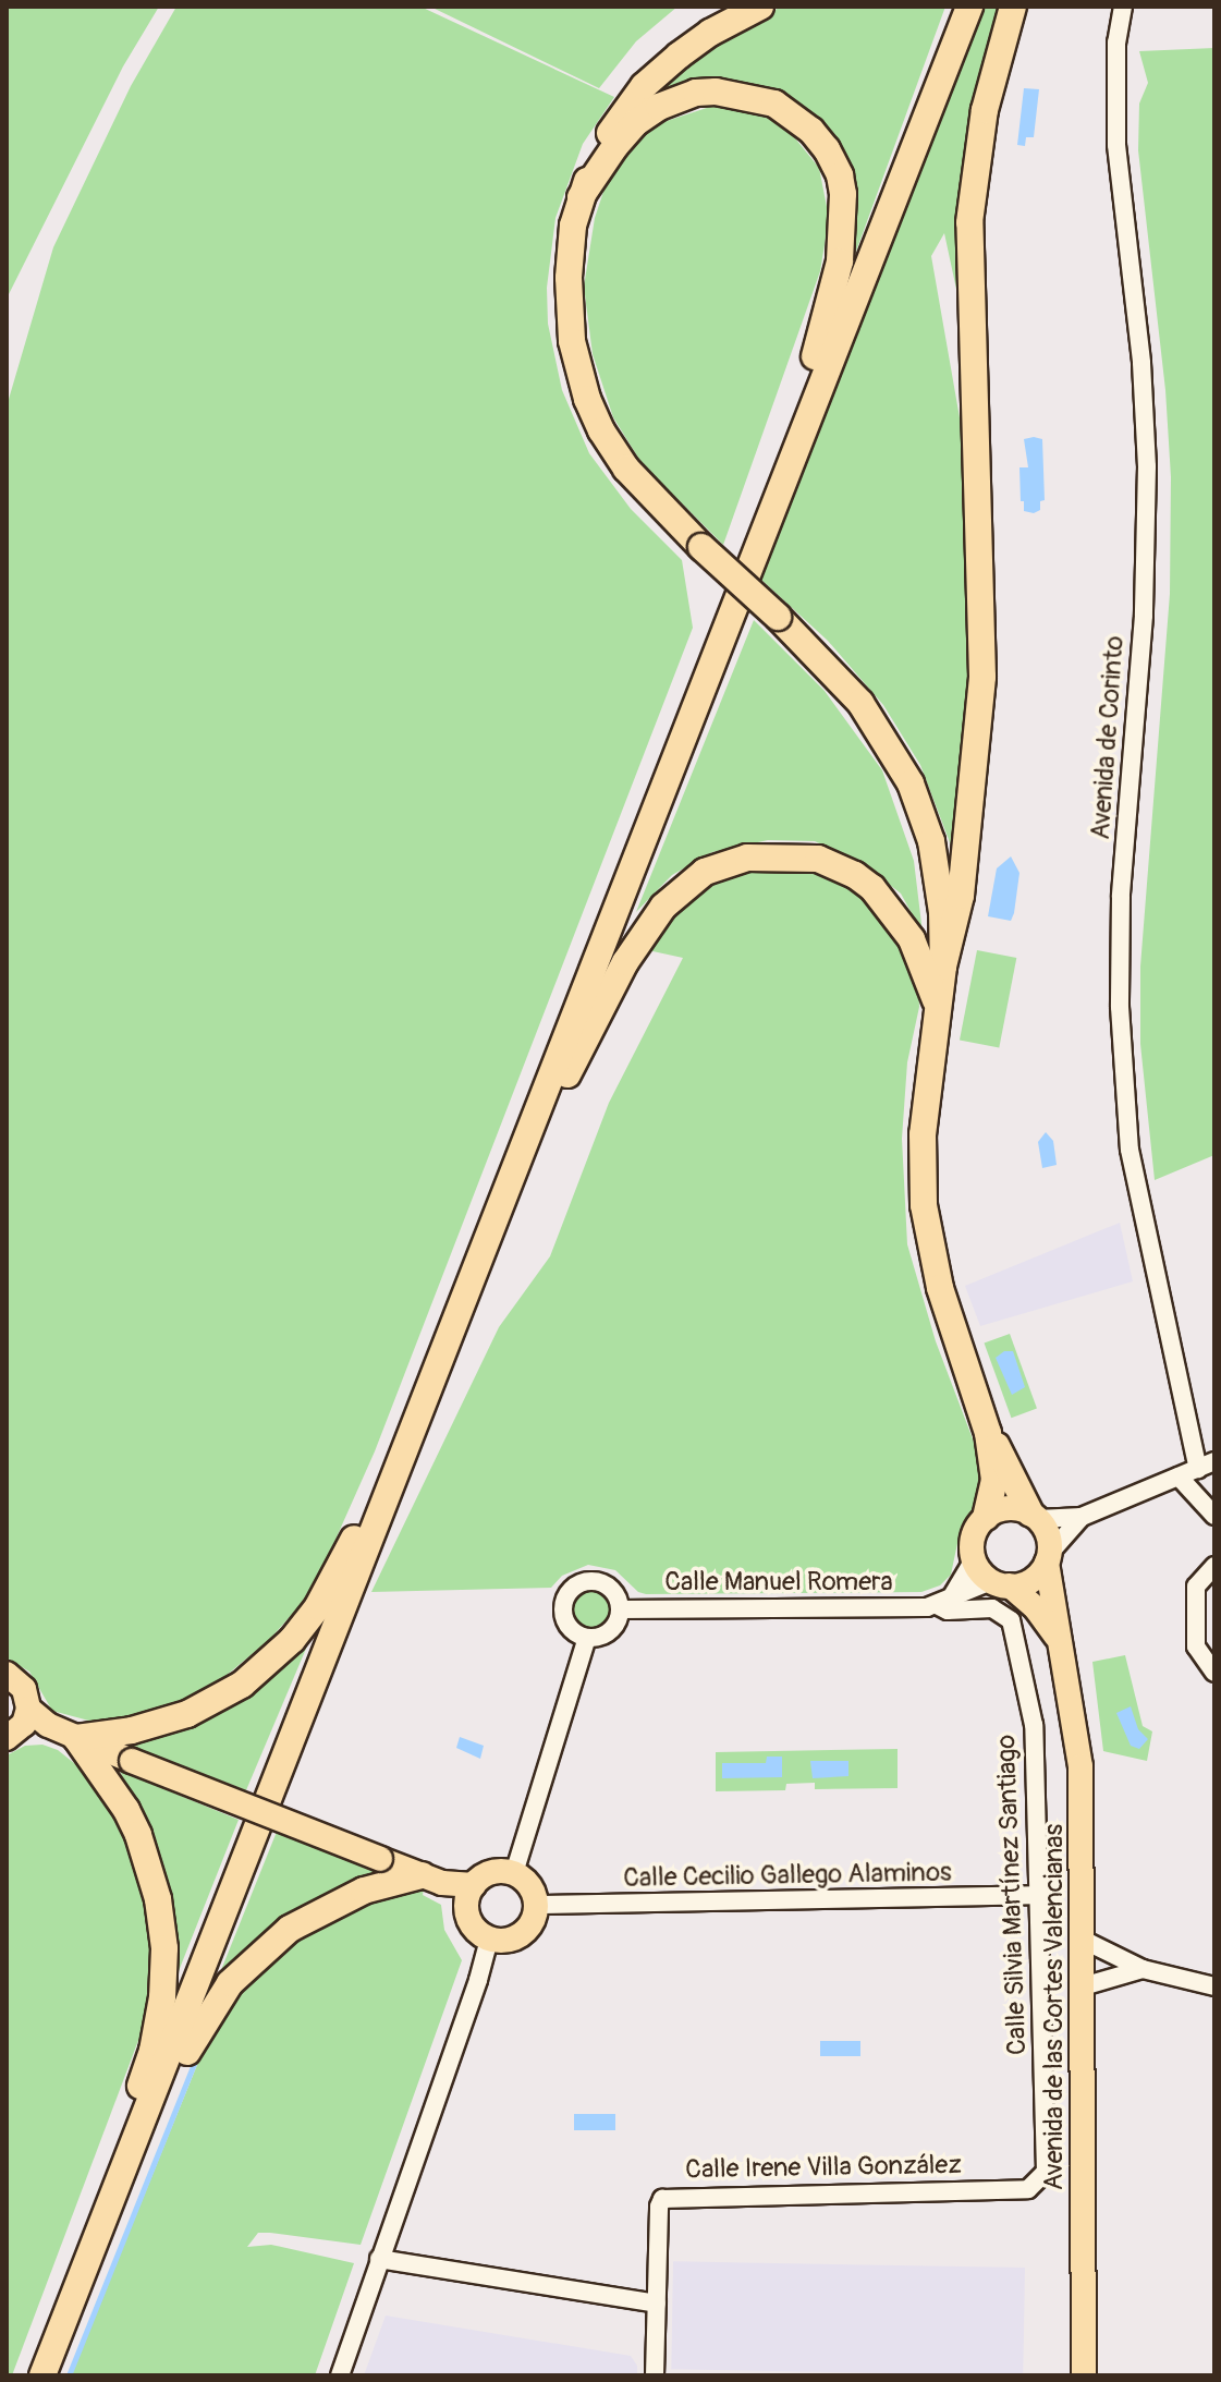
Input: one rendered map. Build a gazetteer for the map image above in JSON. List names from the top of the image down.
{
  "streets": {
    "main road": ["Avenida de las Cortes Valencianas"],
    "street": [
      "Avenida de Corinto",
      "Calle Manuel Romera",
      "Calle Cecilio Gallego Alaminos",
      "Calle Silvia Martínez Santiago",
      "Calle Irene Villa González"
    ]
  },
  "crossings": [
    ["Calle Manuel Romera", "Calle Silvia Martínez Santiago"],
    ["Calle Cecilio Gallego Alaminos", "Calle Silvia Martínez Santiago"],
    ["Calle Silvia Martínez Santiago", "Calle Irene Villa González"]
  ]
}
